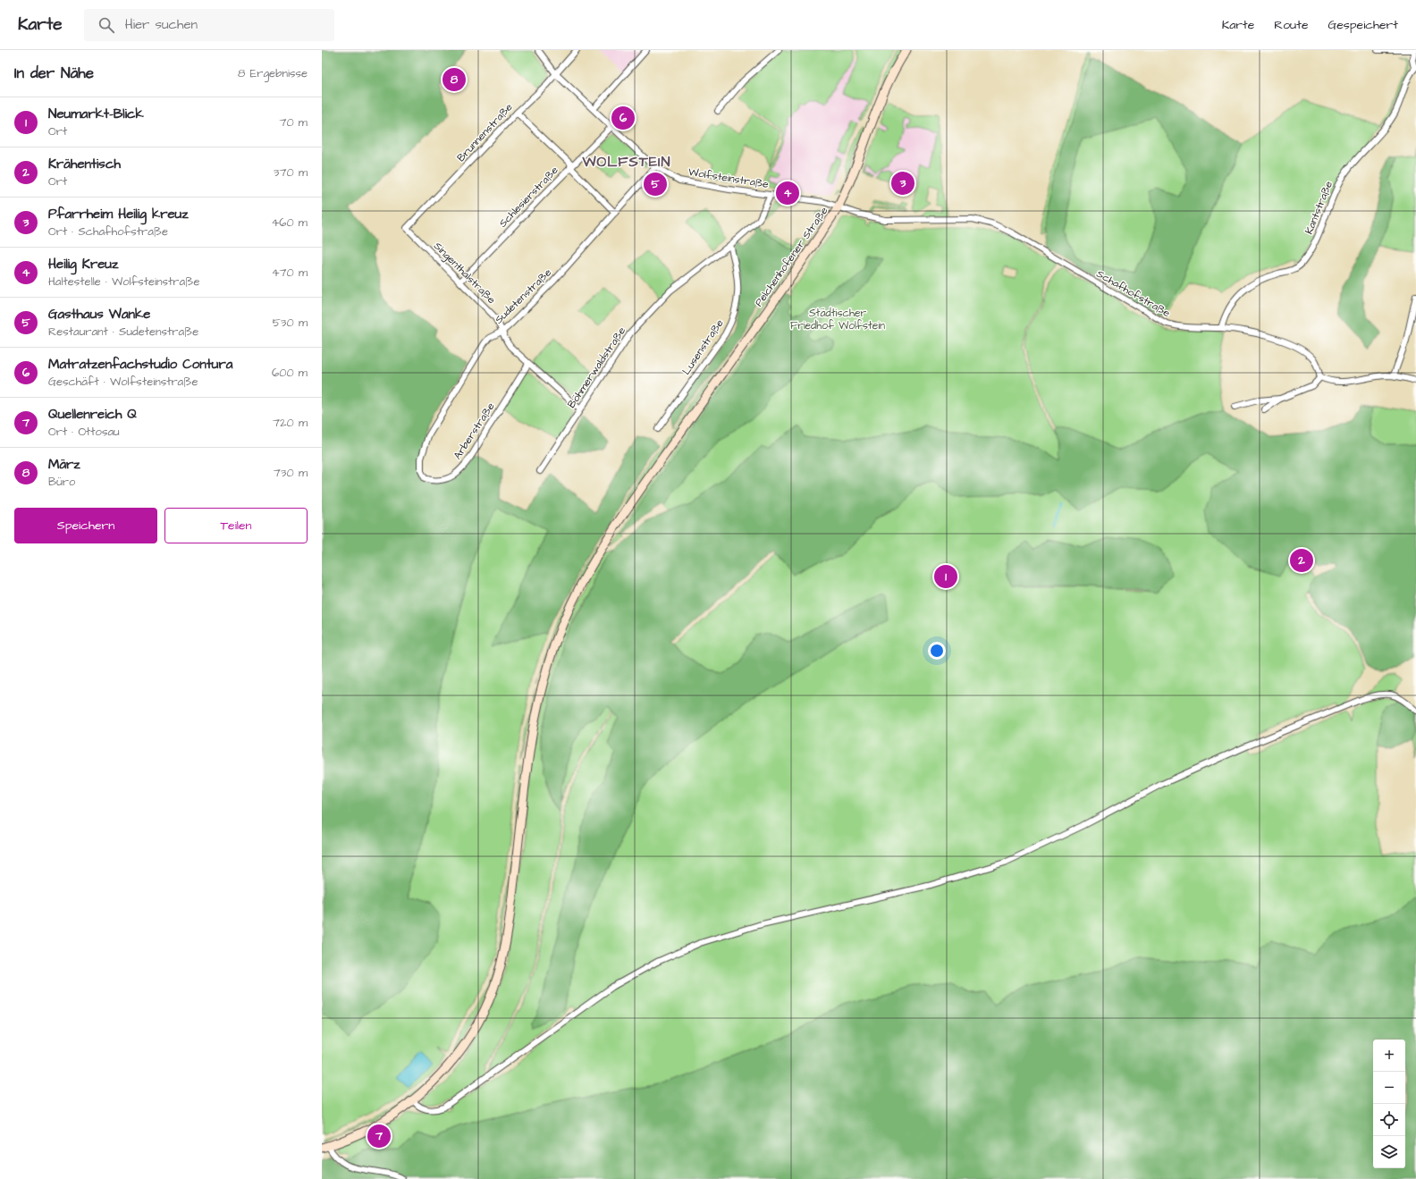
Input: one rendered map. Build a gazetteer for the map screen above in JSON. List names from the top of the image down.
{
  "streets": {
    "main road": ["Pelchenhofener Straße"],
    "street": [
      "Brunnenstraße",
      "Wolfsteinstraße",
      "Schlesierstraße",
      "Kantstraße",
      "Singenthalstraße",
      "Schafhofstraße",
      "Sudetenstraße",
      "Lusenstraße",
      "Böhmerwaldstraße",
      "Arberstraße"
    ]
  },
  "crossings": [
    ["Brunnenstraße", "Wolfsteinstraße"],
    ["Brunnenstraße", "Singenthalstraße"],
    ["Wolfsteinstraße", "Schlesierstraße"],
    ["Wolfsteinstraße", "Pelchenhofener Straße"],
    ["Wolfsteinstraße", "Schafhofstraße"],
    ["Wolfsteinstraße", "Sudetenstraße"],
    ["Wolfsteinstraße", "Böhmerwaldstraße"],
    ["Schlesierstraße", "Singenthalstraße"],
    ["Kantstraße", "Schafhofstraße"],
    ["Pelchenhofener Straße", "Schafhofstraße"],
    ["Singenthalstraße", "Sudetenstraße"],
    ["Singenthalstraße", "Böhmerwaldstraße"],
    ["Singenthalstraße", "Arberstraße"],
    ["Sudetenstraße", "Arberstraße"],
    ["Lusenstraße", "Böhmerwaldstraße"]
  ],
  "districts": ["WOLFSTEIN"],
  "parks": ["Städtischer Friedhof Wolfstein"],
  "page": {
    "header": "Karte",
    "search": "Hier suchen",
    "nav": ["Karte", "Route", "Gespeichert"],
    "heading": ["In der Nähe", "8 Ergebnisse"],
    "pins": [
      "8",
      "6",
      "3",
      "5",
      "4",
      "2",
      "1",
      "7"
    ],
    "list": [
      {
        "mark": "1",
        "name": "Neumarkt-Blick",
        "note": "Ort",
        "value": "70 m"
      },
      {
        "mark": "2",
        "name": "Krähentisch",
        "note": "Ort",
        "value": "370 m"
      },
      {
        "mark": "3",
        "name": "Pfarrheim Heilig kreuz",
        "note": "Ort · Schafhofstraße",
        "value": "460 m"
      },
      {
        "mark": "4",
        "name": "Heilig Kreuz",
        "note": "Haltestelle · Wolfsteinstraße",
        "value": "470 m"
      },
      {
        "mark": "5",
        "name": "Gasthaus Wanke",
        "note": "Restaurant · Sudetenstraße",
        "value": "530 m"
      },
      {
        "mark": "6",
        "name": "Matratzenfachstudio Contura",
        "note": "Geschäft · Wolfsteinstraße",
        "value": "600 m"
      },
      {
        "mark": "7",
        "name": "Quellenreich Q",
        "note": "Ort · Ottosau",
        "value": "720 m"
      },
      {
        "mark": "8",
        "name": "März",
        "note": "Büro",
        "value": "730 m"
      }
    ],
    "buttons": ["Speichern", "Teilen"],
    "map_buttons": ["+", "−"]
  }
}
